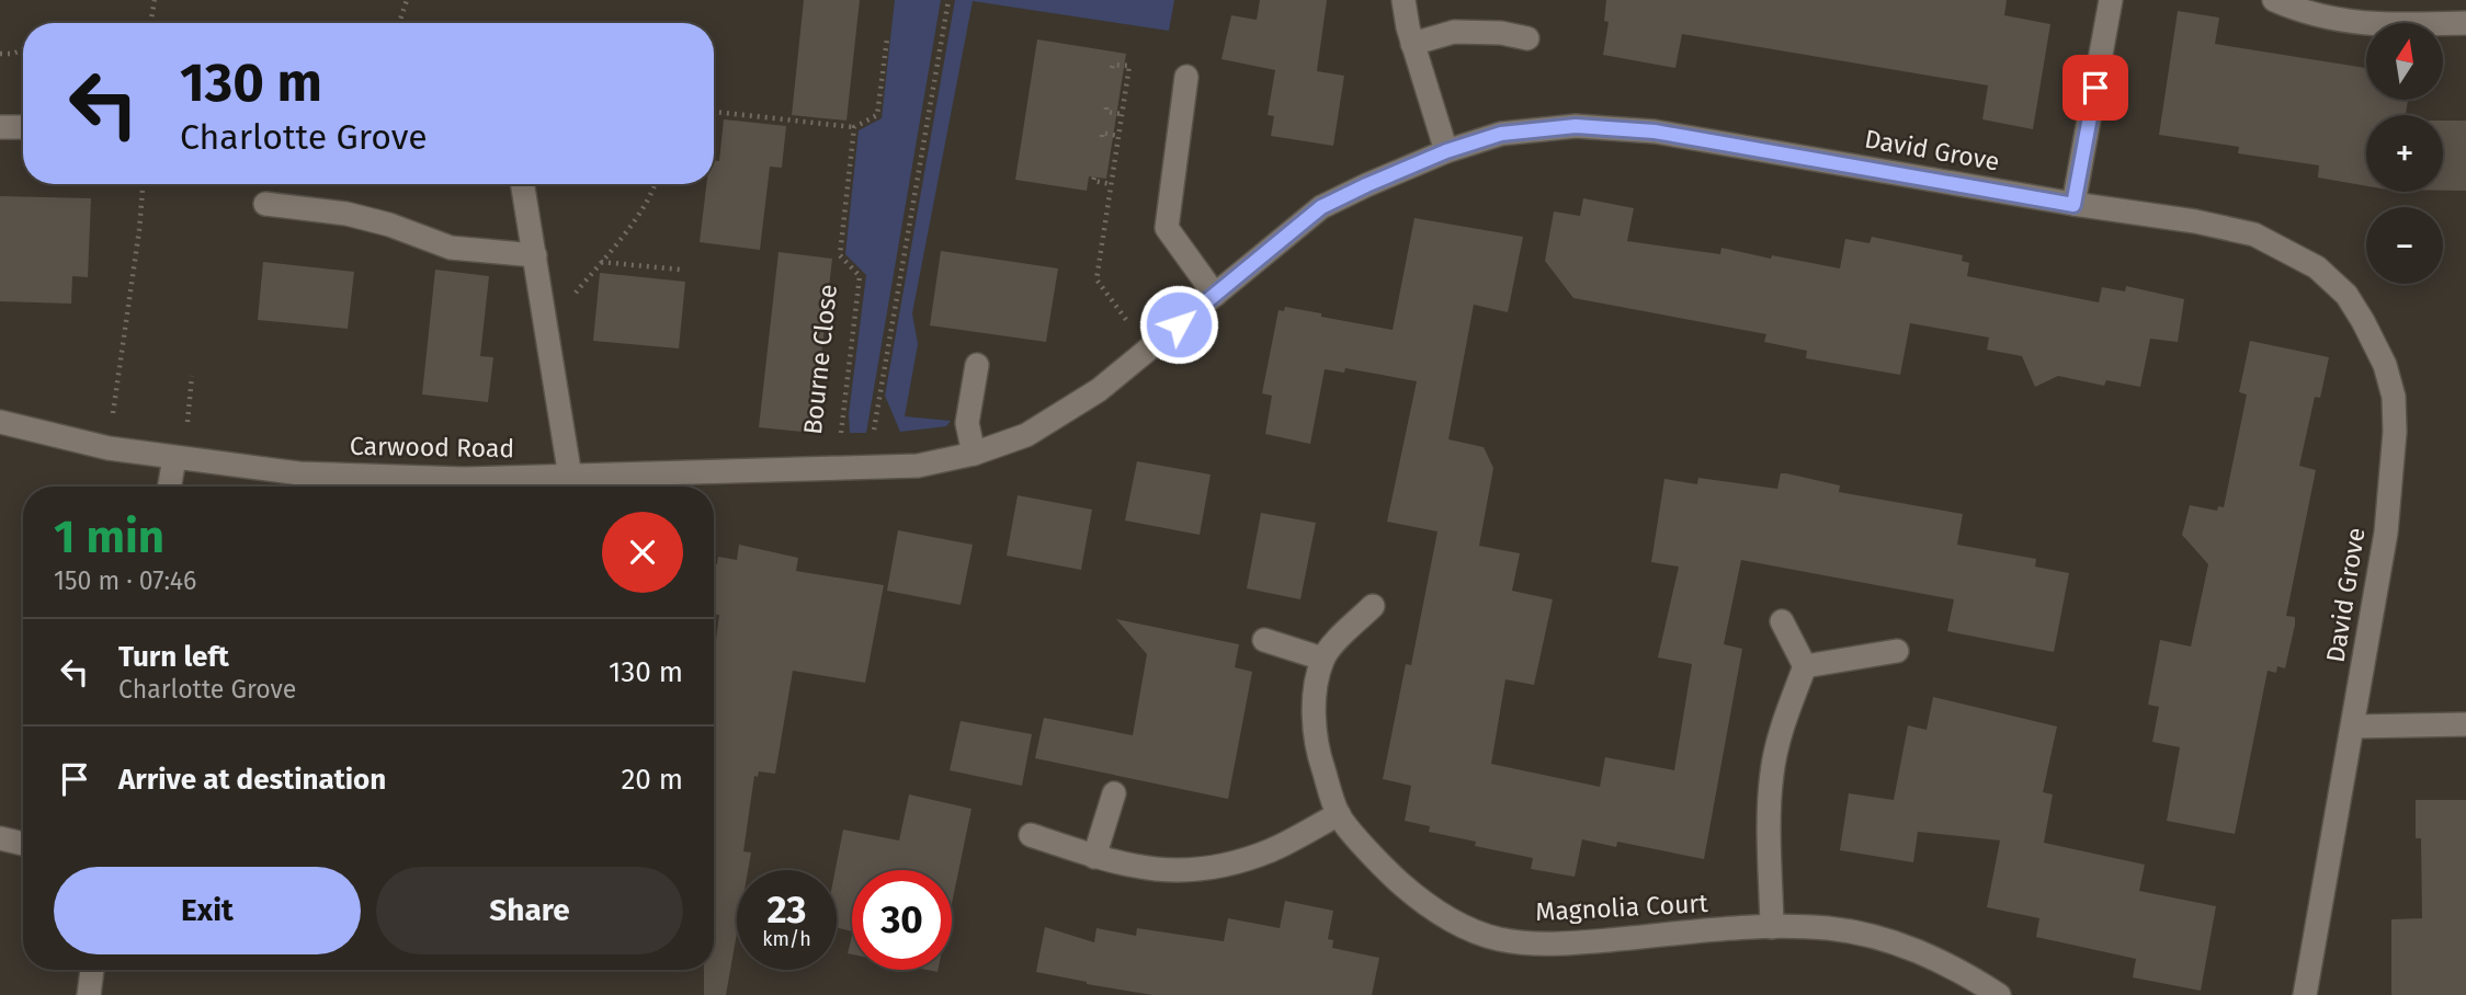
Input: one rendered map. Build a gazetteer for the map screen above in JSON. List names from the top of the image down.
{
  "streets": {
    "street": ["David Grove", "Carwood Road", "Magnolia Court"],
    "path": ["Bourne Close"]
  },
  "crossings": [
    ["David Grove", "Carwood Road"],
    ["Bourne Close", "Carwood Road"]
  ],
  "north": "top",
  "page": {
    "map_buttons": ["+", "−"],
    "turn": ["130 m", "Charlotte Grove"],
    "heading": ["1 min", "150 m · 07:46"],
    "list": [
      {
        "name": "Turn left",
        "note": "Charlotte Grove",
        "value": "130 m"
      },
      {
        "name": "Arrive at destination",
        "value": "20 m"
      }
    ],
    "buttons": ["Exit", "Share"],
    "speed": "23 km/h",
    "limit": "30"
  }
}
